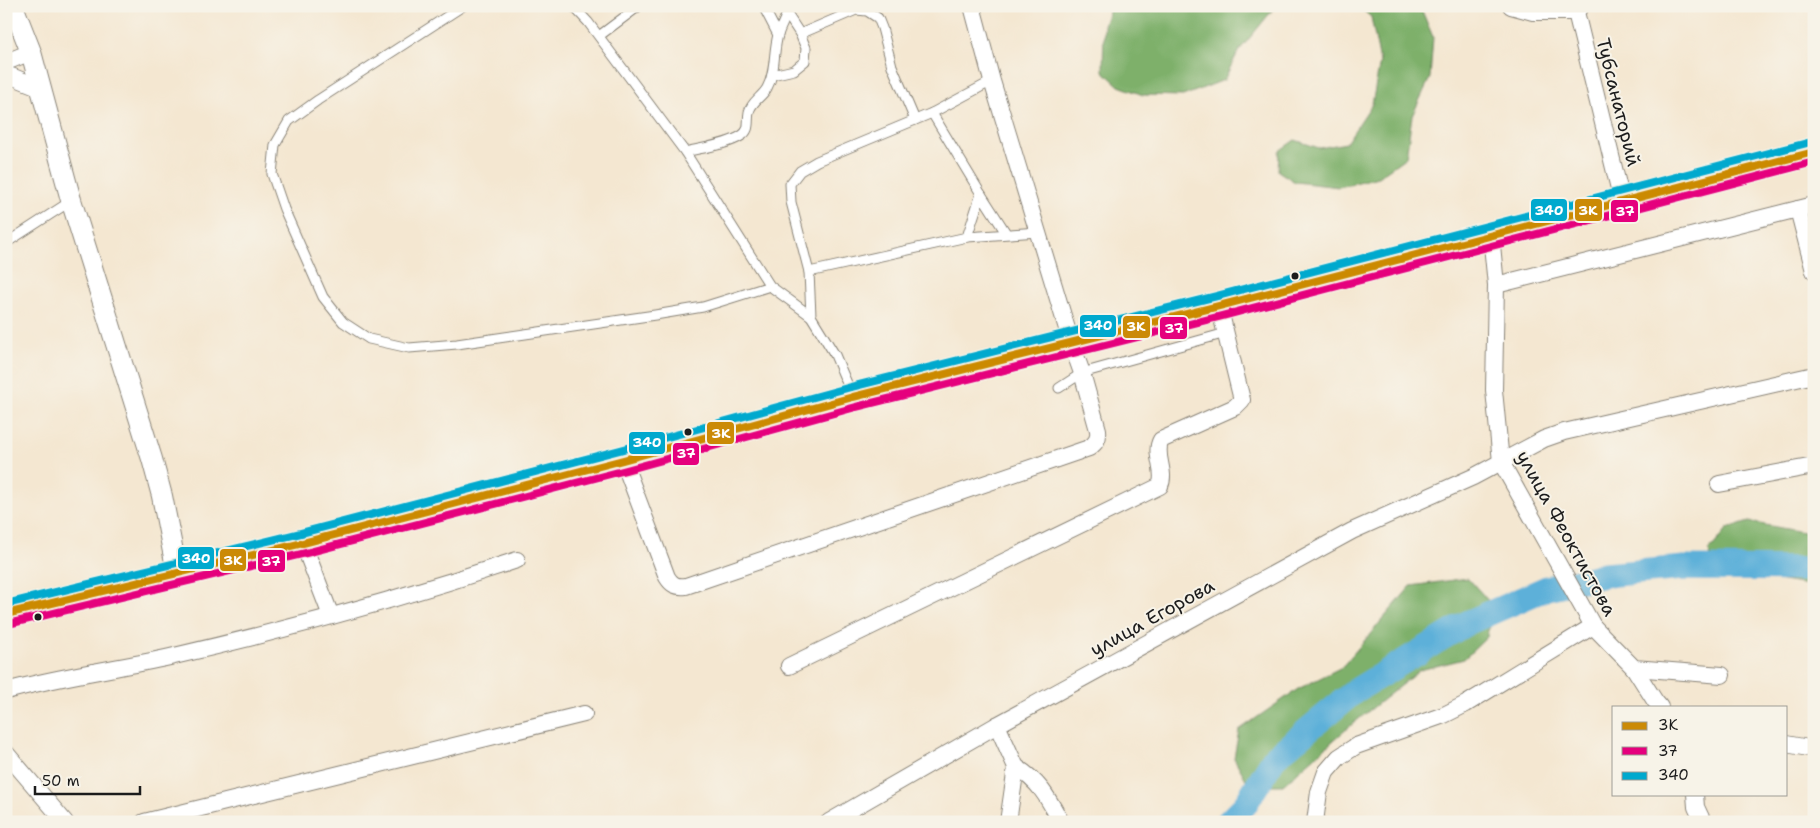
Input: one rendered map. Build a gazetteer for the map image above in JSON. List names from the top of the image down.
{
  "streets": {
    "street": ["Тубсанаторий", "улица Феоктистова", "улица Егорова"]
  },
  "crossings": [
    ["улица Феоктистова", "улица Егорова"]
  ],
  "lines": ["transit line 340", "transit line 3К", "transit line 37"],
  "legend": ["3К", "37", "340"],
  "scale_bar": "50 m"
}
